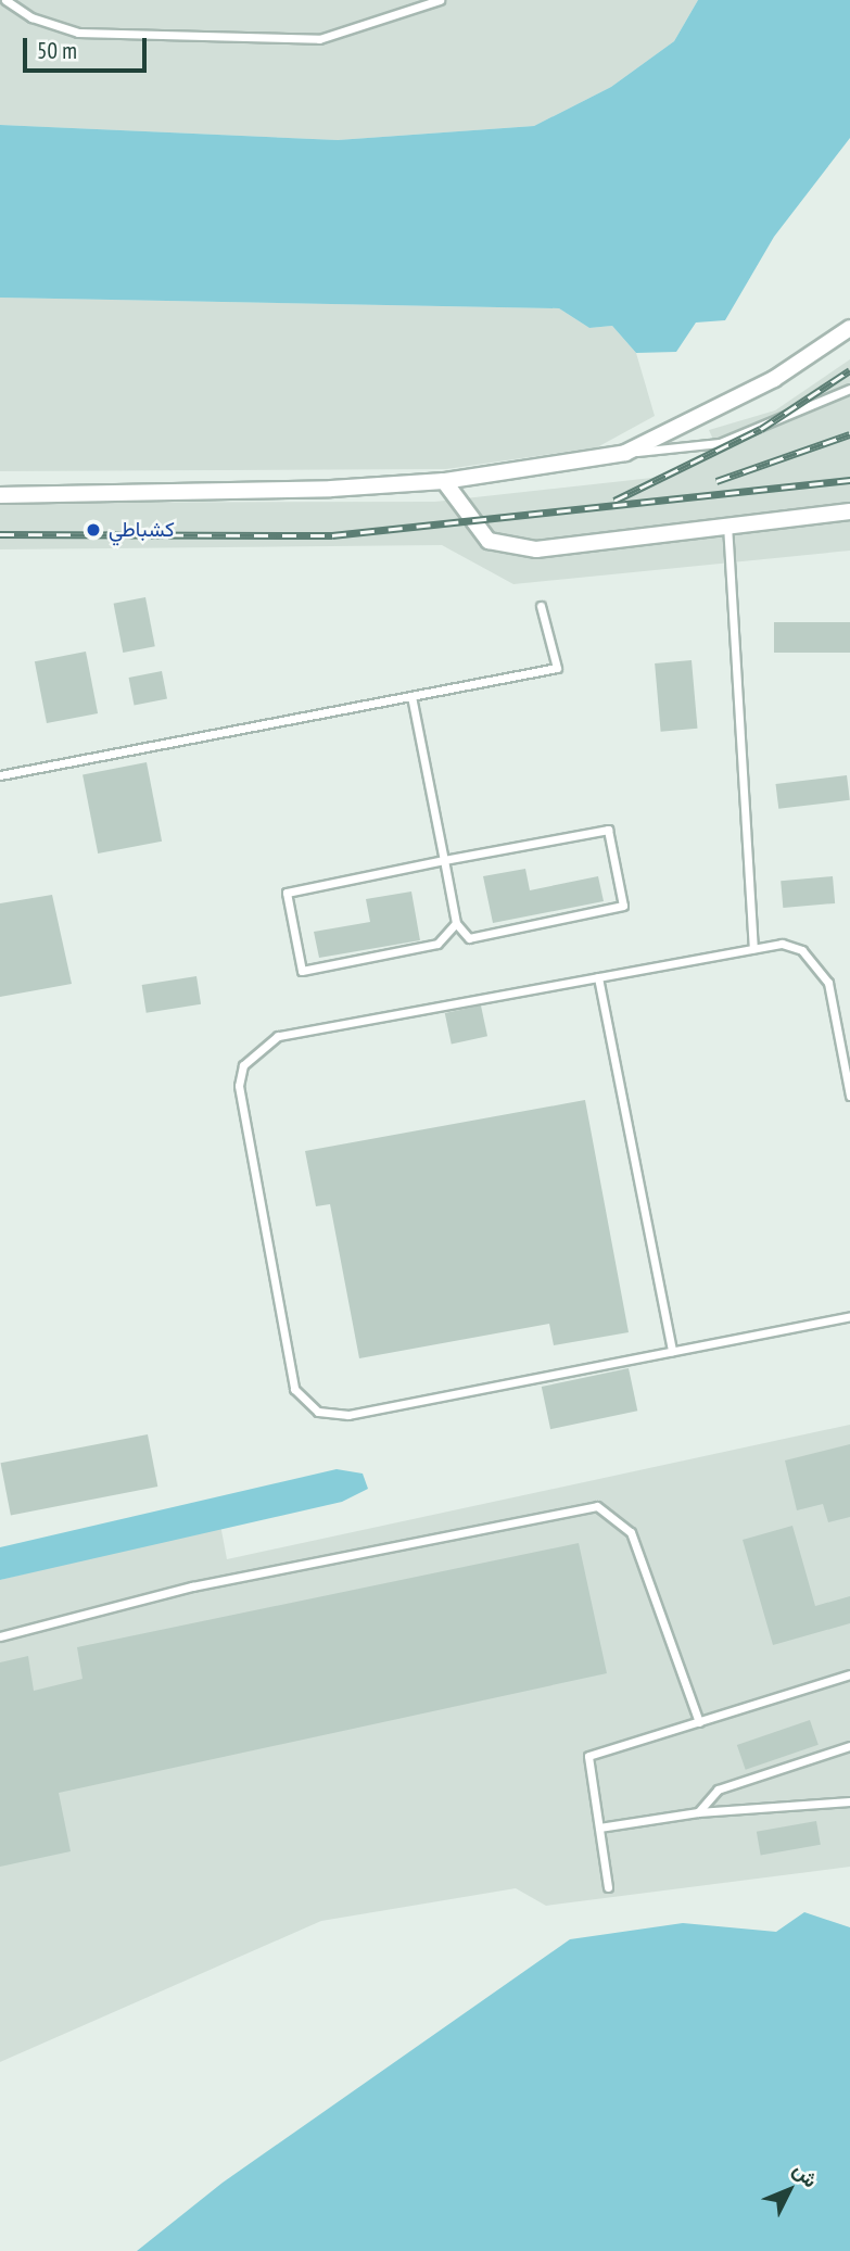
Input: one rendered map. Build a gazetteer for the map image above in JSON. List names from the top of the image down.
{
  "places": ["كشباطي"],
  "scale_bar": "50 m",
  "north": "top right"
}
